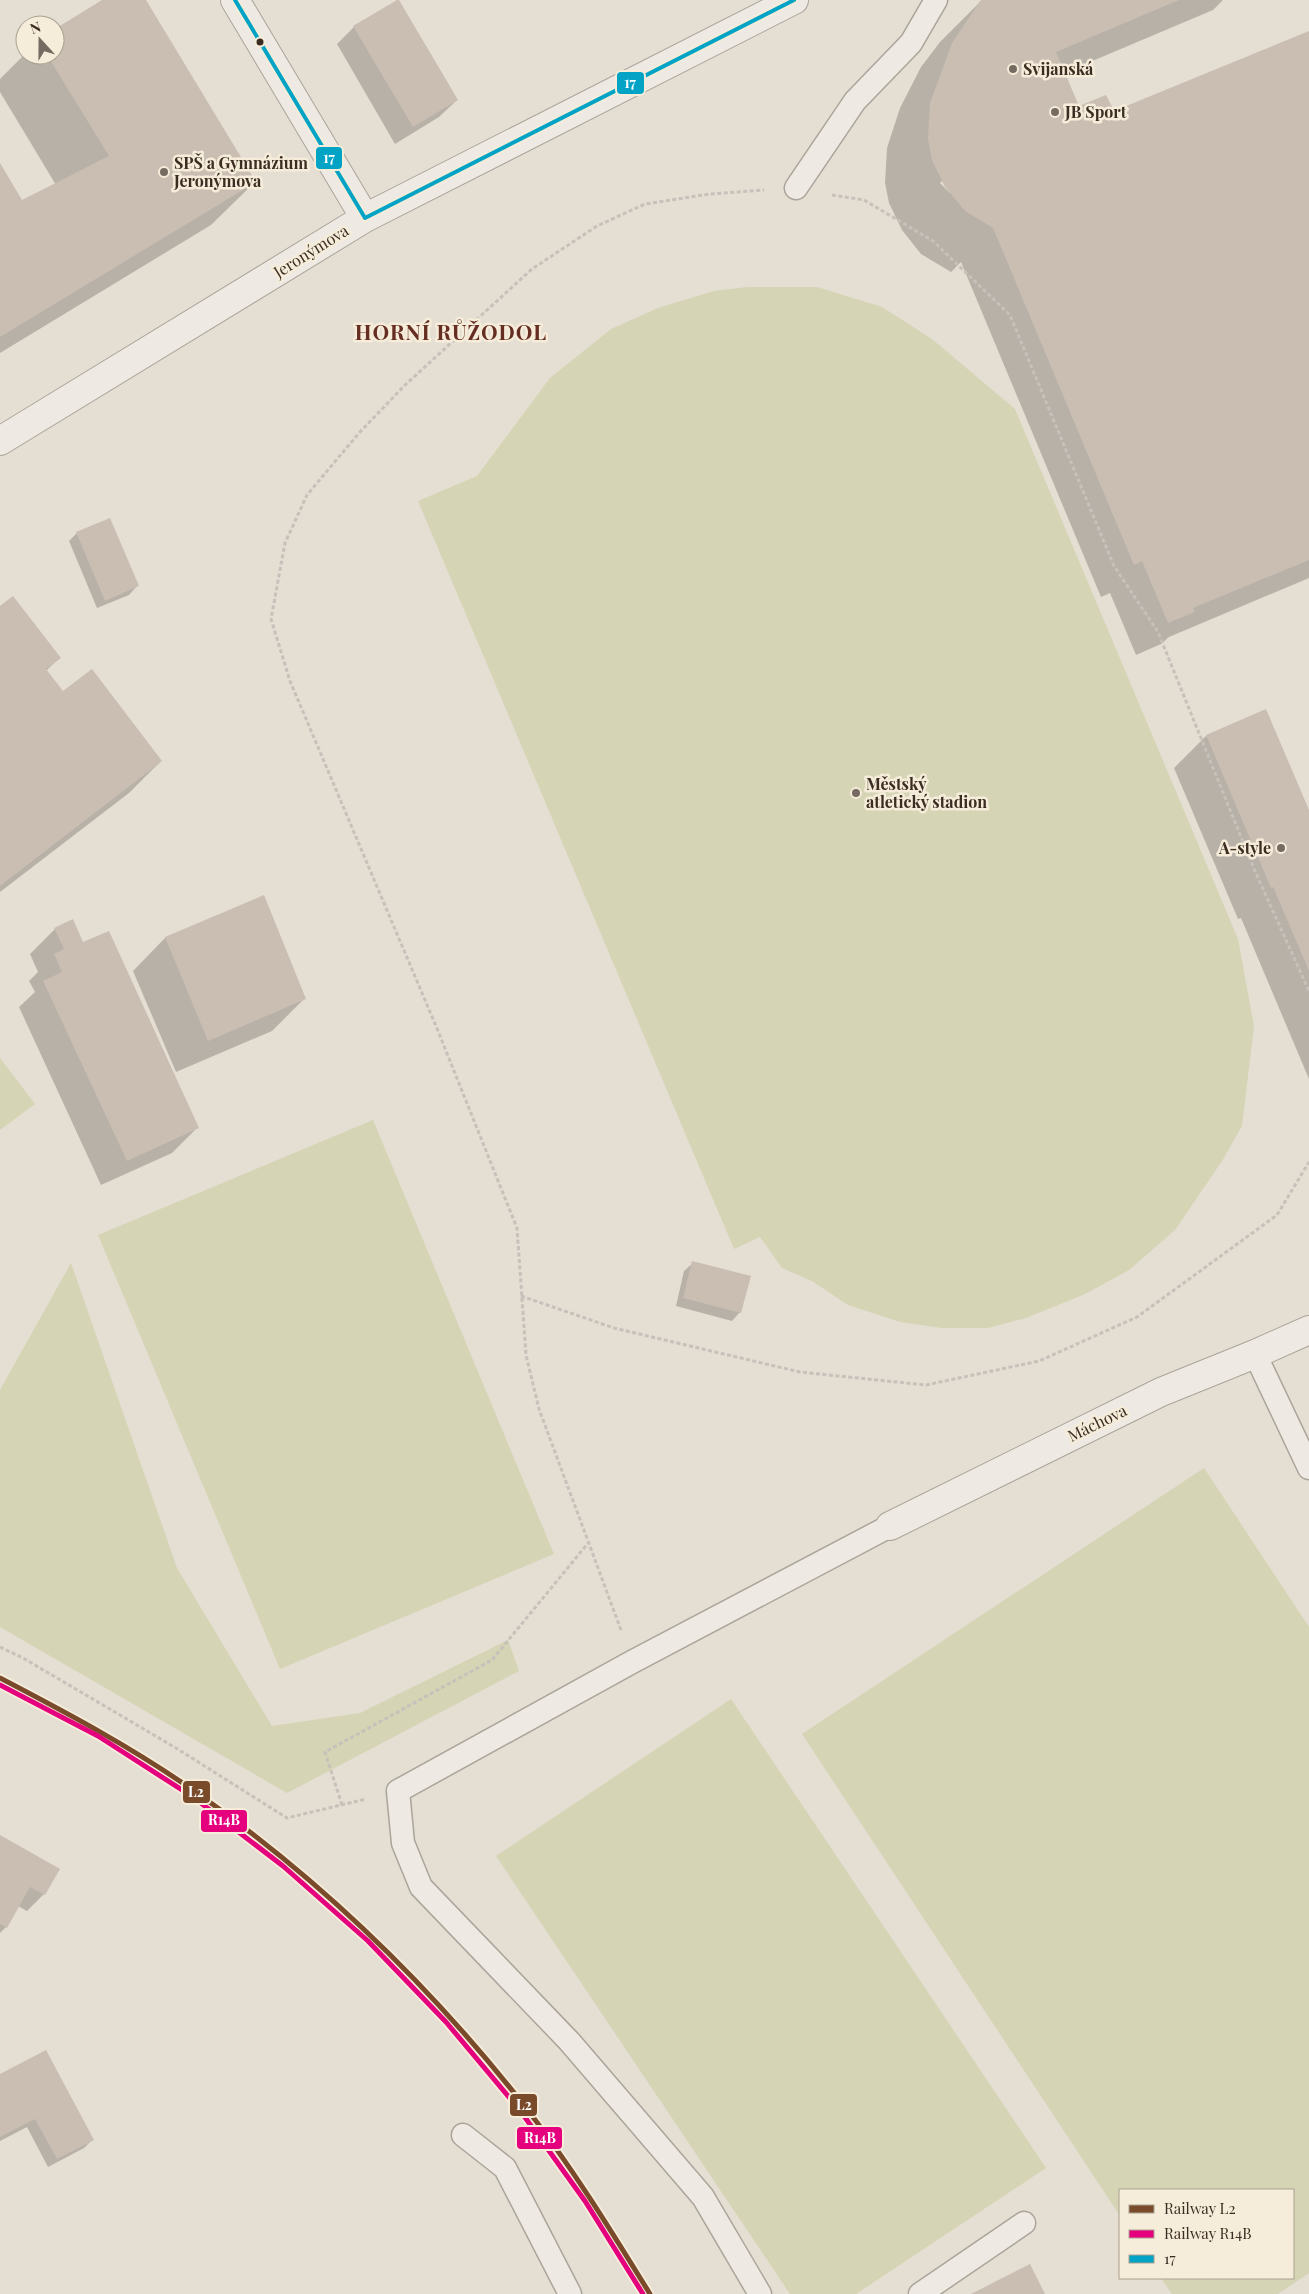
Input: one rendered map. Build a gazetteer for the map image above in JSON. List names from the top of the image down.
{
  "streets": {
    "street": ["Jeronýmova", "Máchova"]
  },
  "districts": ["HORNÍ RŮŽODOL"],
  "places": [
    "Svijanská",
    "JB Sport",
    "SPŠ a Gymnázium Jeronýmova",
    "Městský atletický stadion",
    "A-style"
  ],
  "lines": ["transit line 17", "rail line L2", "rail line R14B"],
  "legend": ["Railway L2", "Railway R14B", "17"],
  "north": "top"
}
